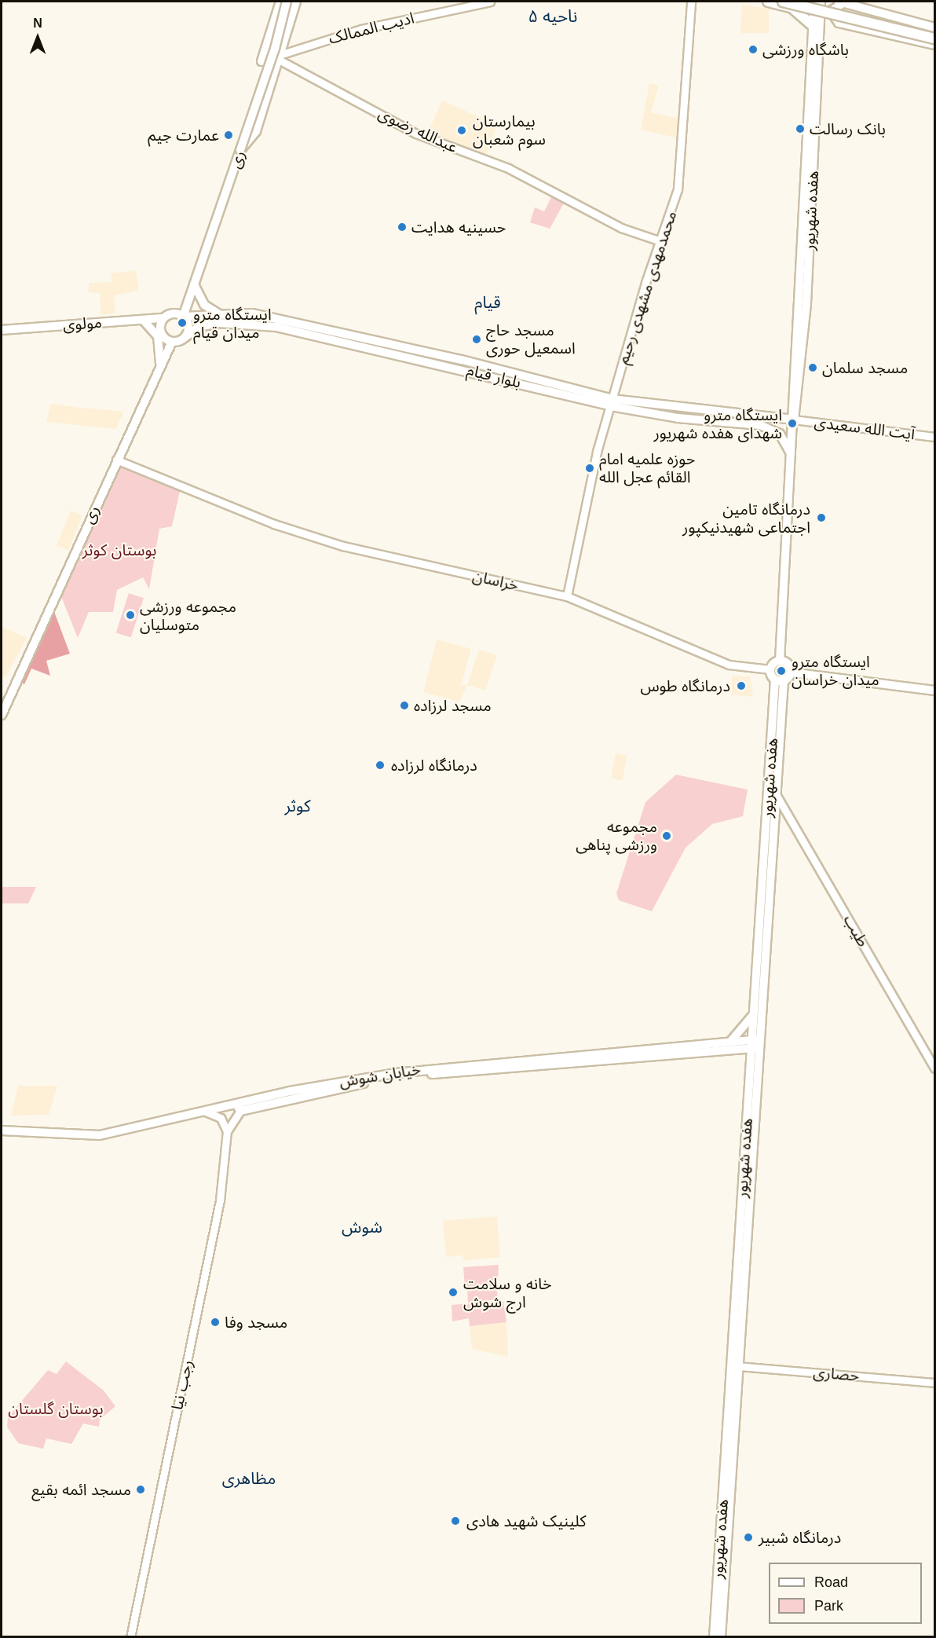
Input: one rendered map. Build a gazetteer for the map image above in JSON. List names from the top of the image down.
{
  "streets": {
    "main road": [
      "ادیب الممالک",
      "عبدالله رضوی",
      "ری",
      "هفده شهریور",
      "محمدمهدی مشهدی رحیم",
      "مولوی",
      "بلوار قیام",
      "آیت الله سعیدی",
      "خراسان",
      "طیب",
      "خیابان شوش",
      "حصاری",
      "رجب نیا"
    ]
  },
  "crossings": [
    ["ادیب الممالک", "عبدالله رضوی"],
    ["عبدالله رضوی", "محمدمهدی مشهدی رحیم"],
    ["ری", "مولوی"],
    ["ری", "بلوار قیام"],
    ["ری", "خراسان"],
    ["هفده شهریور", "بلوار قیام"],
    ["هفده شهریور", "آیت الله سعیدی"],
    ["هفده شهریور", "طیب"],
    ["هفده شهریور", "خیابان شوش"],
    ["هفده شهریور", "حصاری"],
    ["محمدمهدی مشهدی رحیم", "بلوار قیام"],
    ["محمدمهدی مشهدی رحیم", "خراسان"],
    ["مولوی", "بلوار قیام"],
    ["بلوار قیام", "آیت الله سعیدی"],
    ["خیابان شوش", "رجب نیا"]
  ],
  "districts": [
    "ناحیه ۵",
    "قیام",
    "کوثر",
    "شوش",
    "مظاهری"
  ],
  "parks": ["بوستان کوثر", "بوستان گلستان"],
  "places": [
    "باشگاه ورزشی",
    "بانک رسالت",
    "بیمارستان سوم شعبان",
    "عمارت جیم",
    "حسینیه هدایت",
    "ایستگاه مترو میدان قیام",
    "مسجد حاج اسمعیل حوری",
    "مسجد سلمان",
    "ایستگاه مترو شهدای هفده شهریور",
    "حوزه علمیه امام القائم عجل الله",
    "درمانگاه تامین اجتماعی شهیدنیکپور",
    "مجموعه ورزشی متوسلیان",
    "ایستگاه مترو میدان خراسان",
    "درمانگاه طوس",
    "مسجد لرزاده",
    "درمانگاه لرزاده",
    "مجموعه ورزشی پناهی",
    "خانه و سلامت ارج شوش",
    "مسجد وفا",
    "مسجد ائمه بقیع",
    "کلینیک شهید هادی",
    "درمانگاه شبیر"
  ],
  "legend": ["Road", "Park"],
  "north": "top"
}
